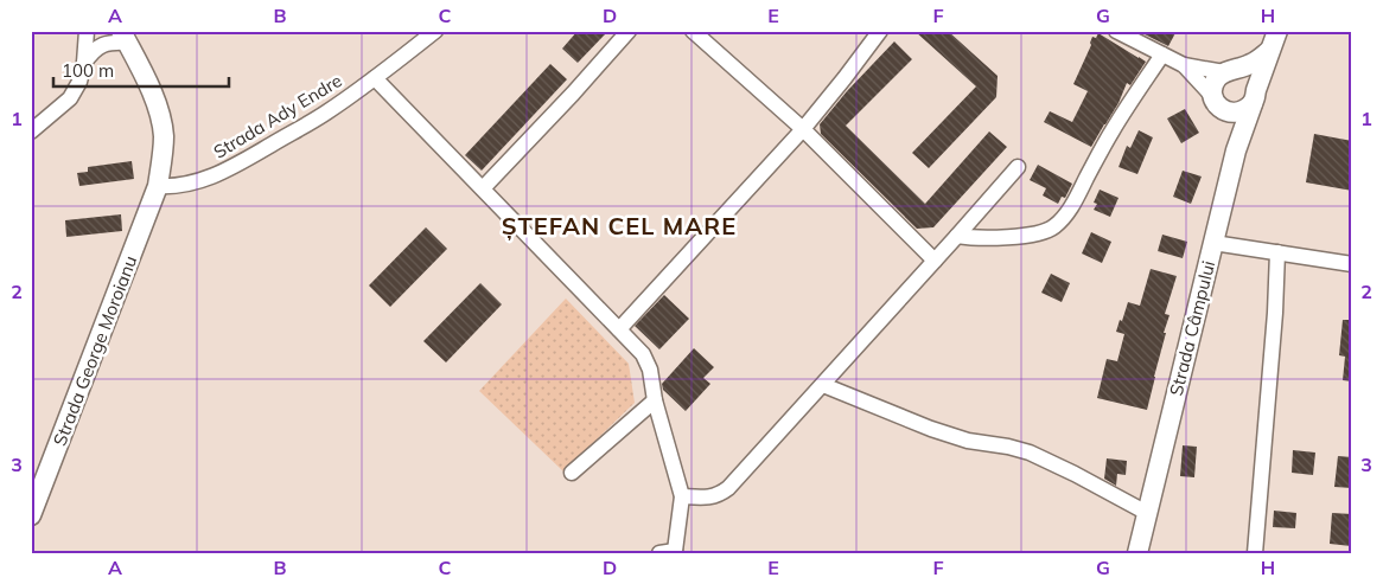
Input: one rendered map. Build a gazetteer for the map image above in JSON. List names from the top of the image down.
{
  "streets": {
    "main road": ["Strada Câmpului", "Strada George Moroianu"],
    "street": ["Strada Ady Endre"]
  },
  "crossings": [
    ["Strada Ady Endre", "Strada George Moroianu"]
  ],
  "districts": ["ȘTEFAN CEL MARE"],
  "scale_bar": "100 m",
  "grid": {
    "columns": [
      "A",
      "B",
      "C",
      "D",
      "E",
      "F",
      "G",
      "H"
    ],
    "rows": ["1", "2", "3"]
  }
}
